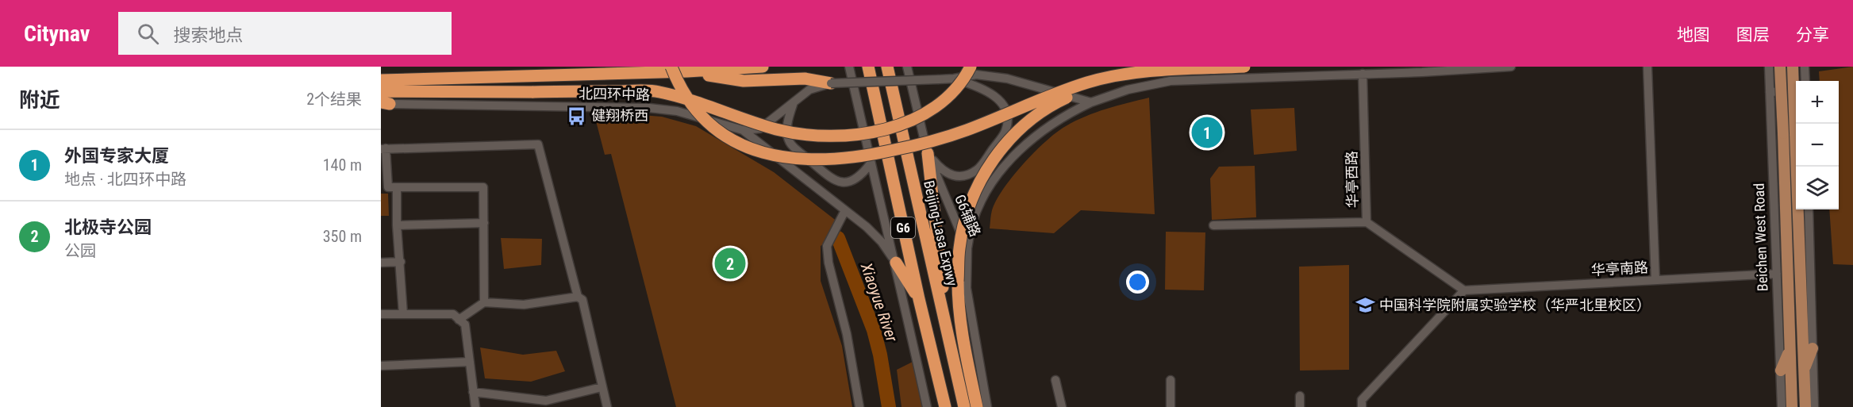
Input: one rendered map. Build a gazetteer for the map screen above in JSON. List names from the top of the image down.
{
  "streets": {
    "highway": ["G6", "Beijing-Lasa Expwy"],
    "main road": ["Beichen West Road"],
    "street": [
      "北四环中路",
      "华亭西路",
      "G6辅路",
      "华亭南路"
    ]
  },
  "crossings": [
    ["华亭西路", "华亭南路"],
    ["Beichen West Road", "华亭南路"]
  ],
  "water": ["Xiaoyue River"],
  "places": {
    "bus stop": ["健翔桥西"],
    "school or university": ["中国科学院附属实验学校（华严北里校区）"]
  },
  "page": {
    "header": "Citynav",
    "search": "搜索地点",
    "nav": ["地图", "图层", "分享"],
    "heading": ["附近", "2个结果"],
    "map_buttons": ["+", "−"],
    "pins": ["1", "2"],
    "list": [
      {
        "mark": "1",
        "name": "外国专家大厦",
        "note": "地点 · 北四环中路",
        "value": "140 m"
      },
      {
        "mark": "2",
        "name": "北极寺公园",
        "note": "公园",
        "value": "350 m"
      }
    ]
  }
}
